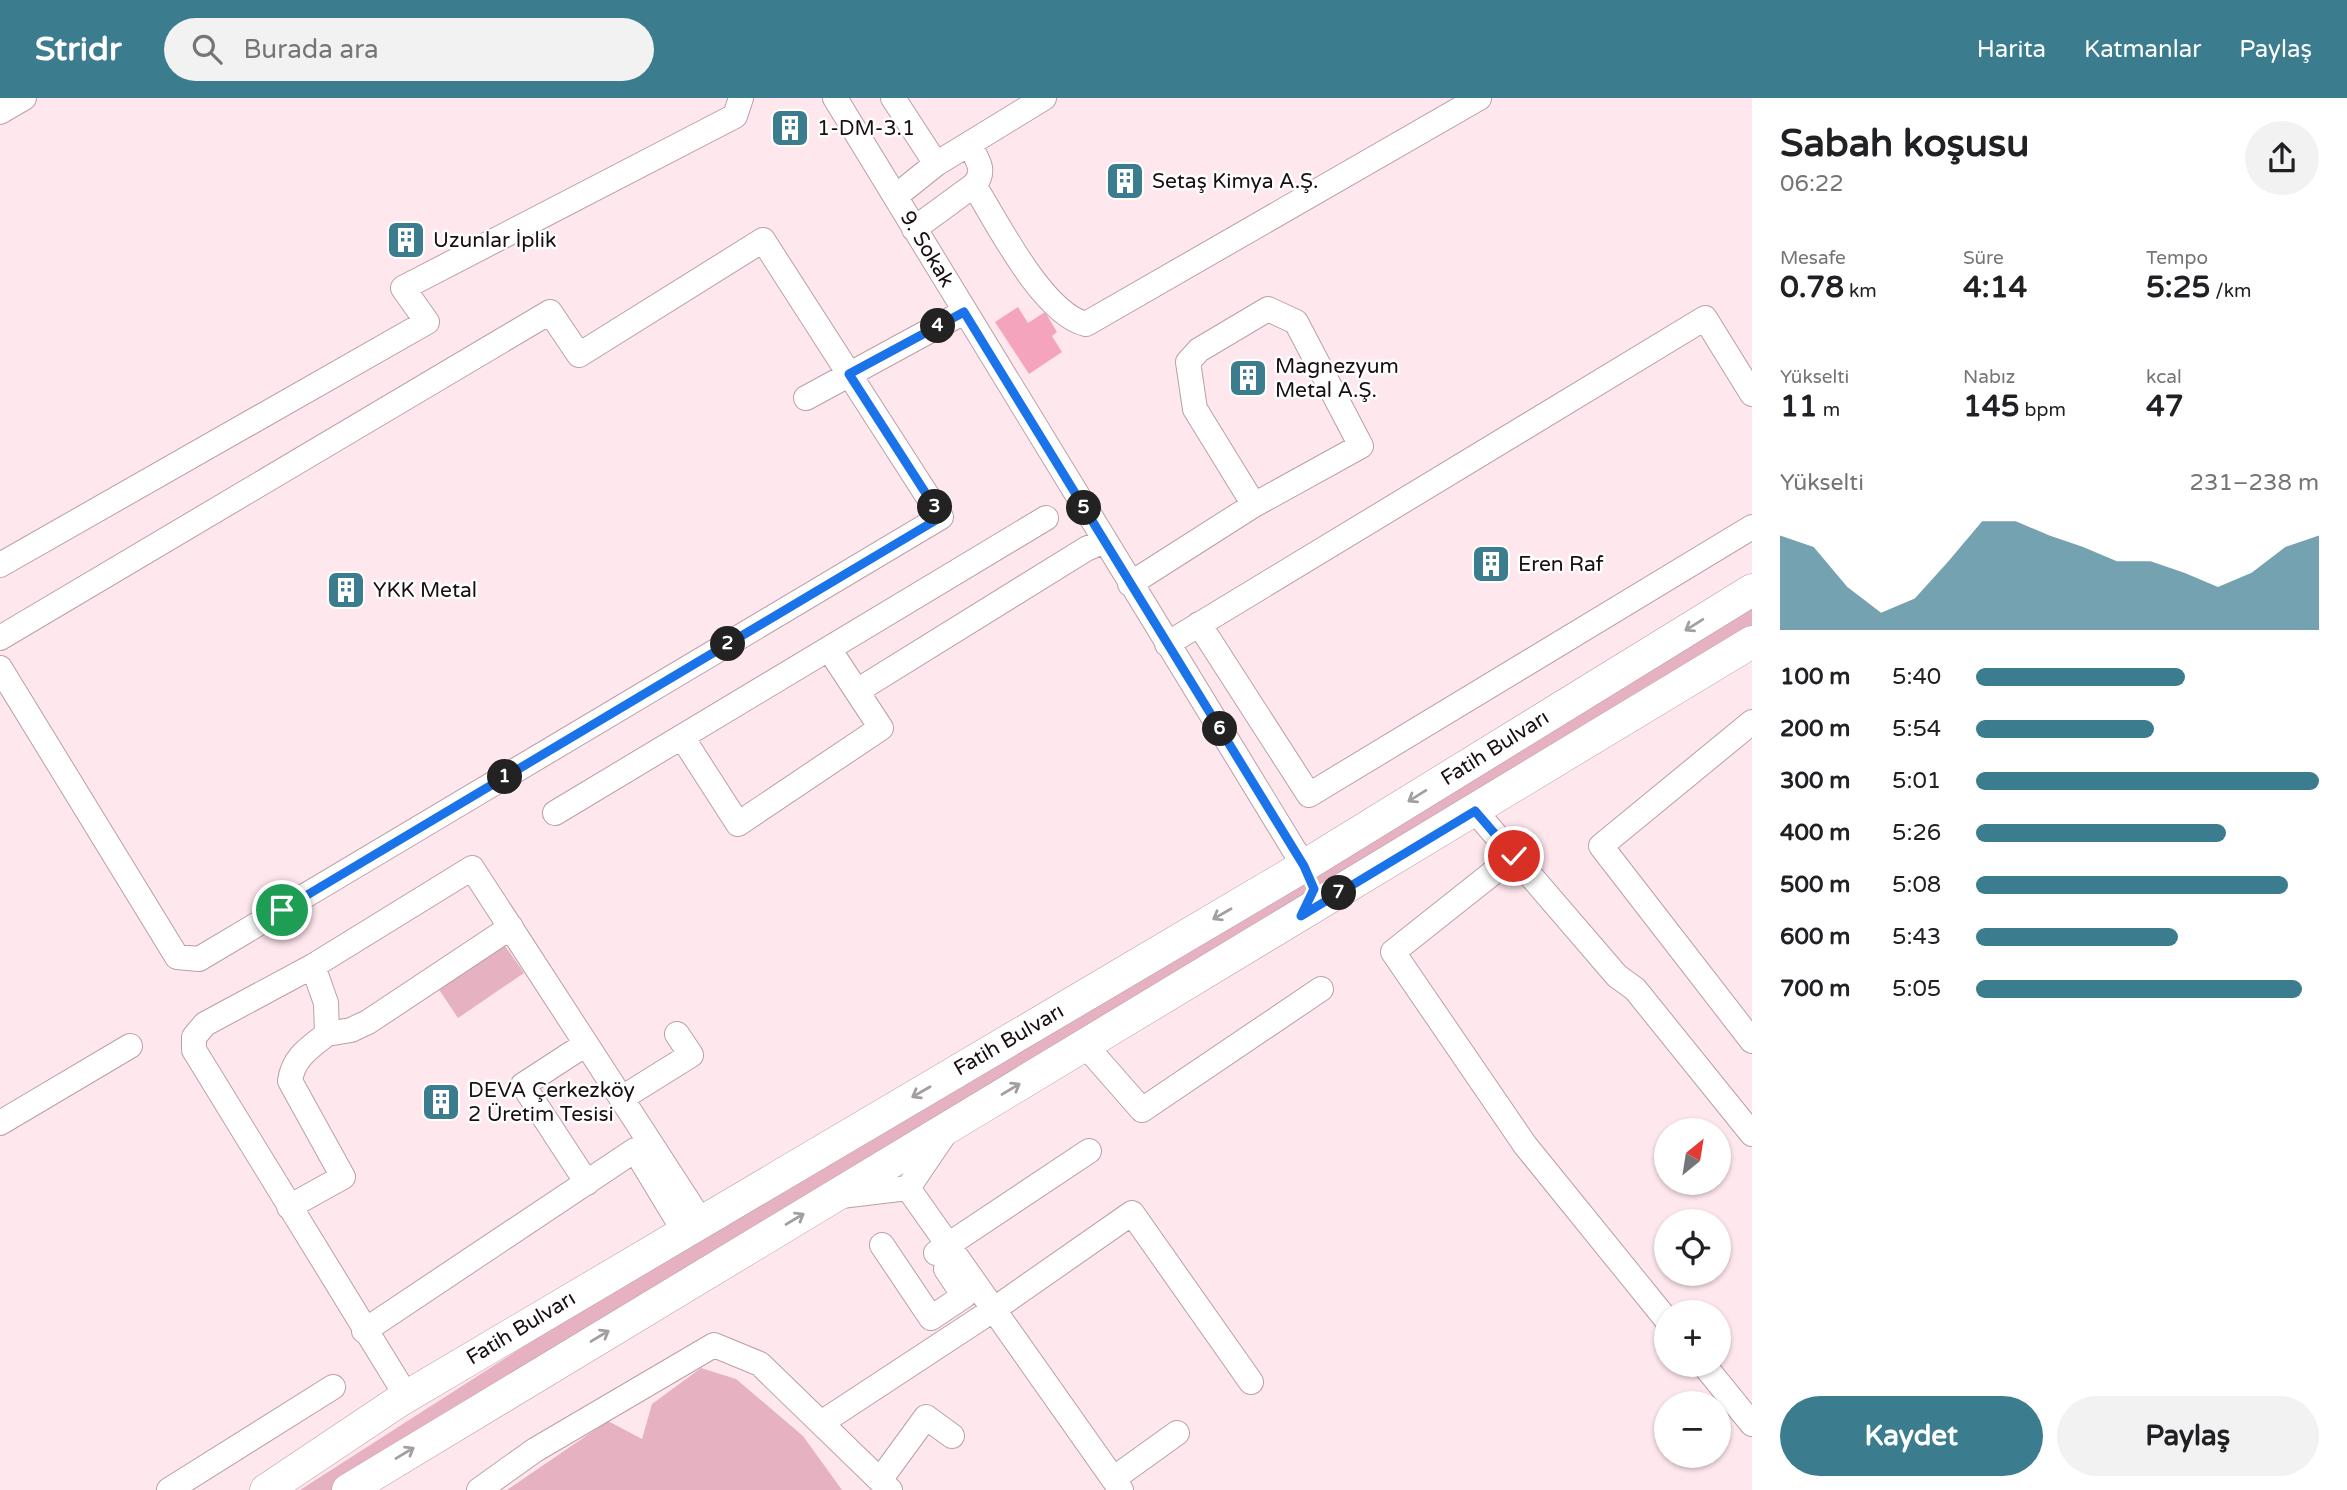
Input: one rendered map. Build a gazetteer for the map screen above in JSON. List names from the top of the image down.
{
  "streets": {
    "main road": ["Fatih Bulvarı"],
    "street": ["9. Sokak"]
  },
  "crossings": [
    ["9. Sokak", "Fatih Bulvarı"]
  ],
  "places": {
    "building": [
      "1-DM-3.1",
      "Setaş Kimya A.Ş.",
      "Uzunlar İplik",
      "Magnezyum Metal A.Ş.",
      "Eren Raf",
      "YKK Metal",
      "DEVA Çerkezköy 2 Üretim Tesisi"
    ]
  },
  "north": "top right",
  "page": {
    "header": "Stridr",
    "search": "Burada ara",
    "nav": ["Harita", "Katmanlar", "Paylaş"],
    "heading": ["Sabah koşusu", "06:22"],
    "stats": [
      ["Mesafe", "0.78 km"],
      ["Süre", "4:14"],
      ["Tempo", "5:25 /km"],
      ["Yükselti", "11 m"],
      ["Nabız", "145 bpm"],
      ["kcal", "47"]
    ],
    "pins": [
      "4",
      "3",
      "5",
      "2",
      "6",
      "1",
      "7"
    ],
    "chart": ["Yükselti", "231–238 m"],
    "list": [
      {
        "name": "100 m",
        "note": "5:40"
      },
      {
        "name": "200 m",
        "note": "5:54"
      },
      {
        "name": "300 m",
        "note": "5:01"
      },
      {
        "name": "400 m",
        "note": "5:26"
      },
      {
        "name": "500 m",
        "note": "5:08"
      },
      {
        "name": "600 m",
        "note": "5:43"
      },
      {
        "name": "700 m",
        "note": "5:05"
      }
    ],
    "map_buttons": ["+", "−"],
    "buttons": ["Kaydet", "Paylaş"]
  }
}
